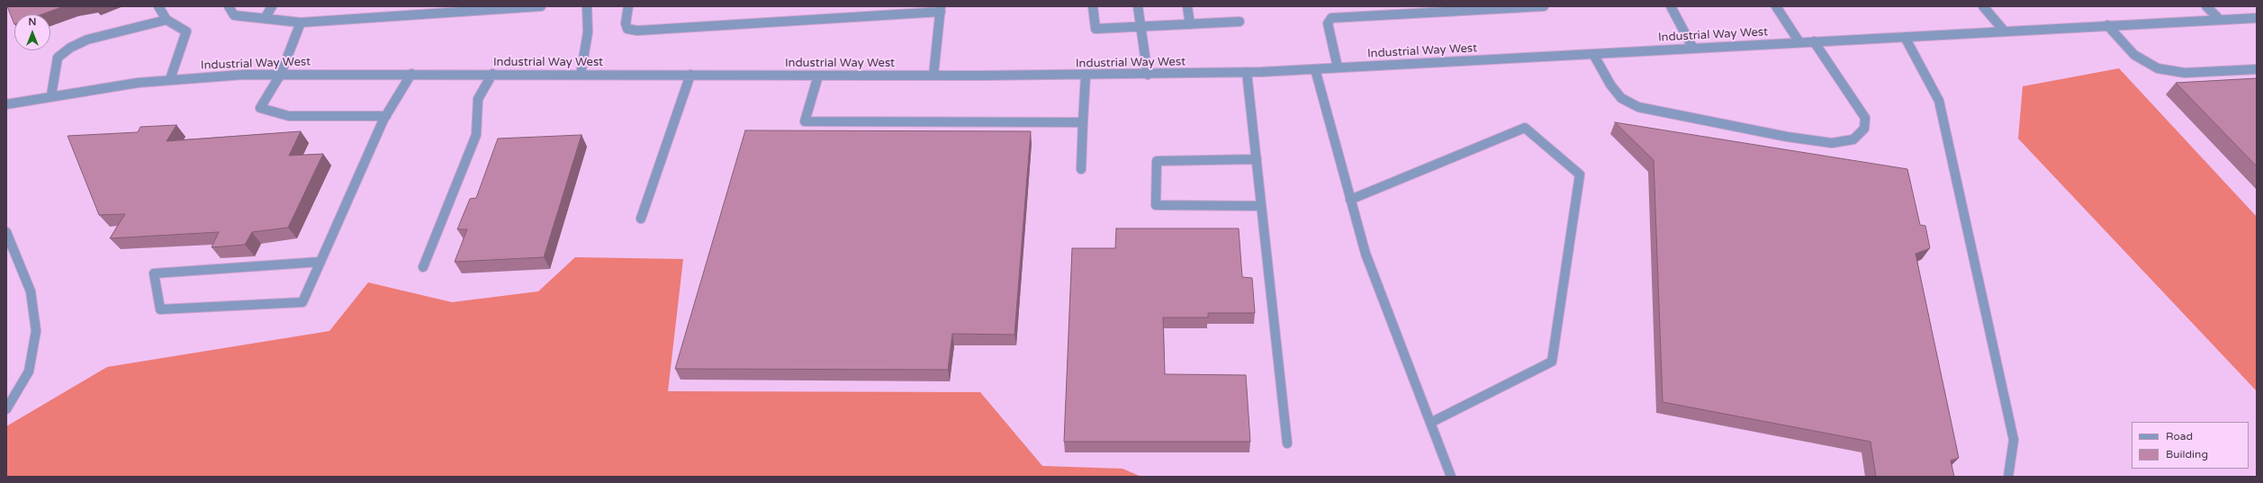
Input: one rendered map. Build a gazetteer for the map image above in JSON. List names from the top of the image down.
{
  "streets": {
    "street": ["Industrial Way West"]
  },
  "legend": ["Road", "Building"],
  "north": "top"
}
